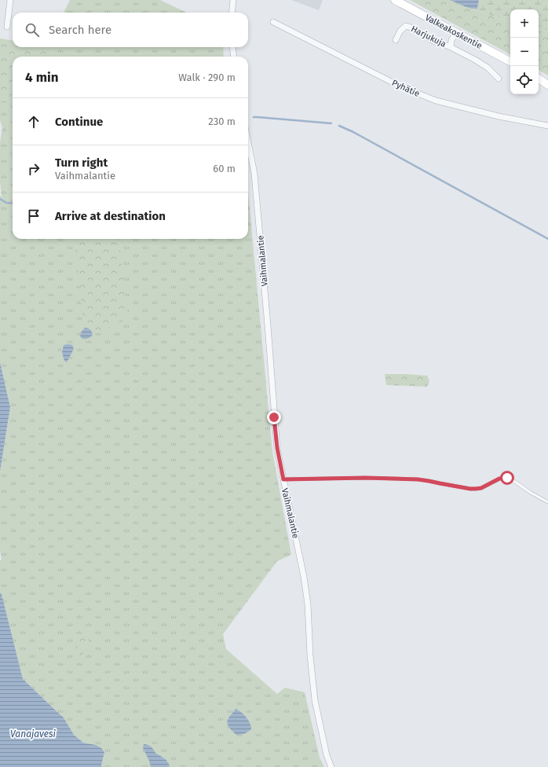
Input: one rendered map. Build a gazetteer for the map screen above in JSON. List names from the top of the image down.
{
  "streets": {
    "street": [
      "Valkeakoskentie",
      "Harjukuja",
      "Pyhätie",
      "Vaihmalantie"
    ]
  },
  "crossings": [
    ["Valkeakoskentie", "Harjukuja"]
  ],
  "water": ["Vanajavesi"],
  "page": {
    "map_buttons": ["+", "−"],
    "search": "Search here",
    "heading": ["4 min", "Walk · 290 m"],
    "list": [
      ["Continue", "230 m"],
      ["Turn right", "Vaihmalantie", "60 m"],
      "Arrive at destination"
    ]
  }
}
